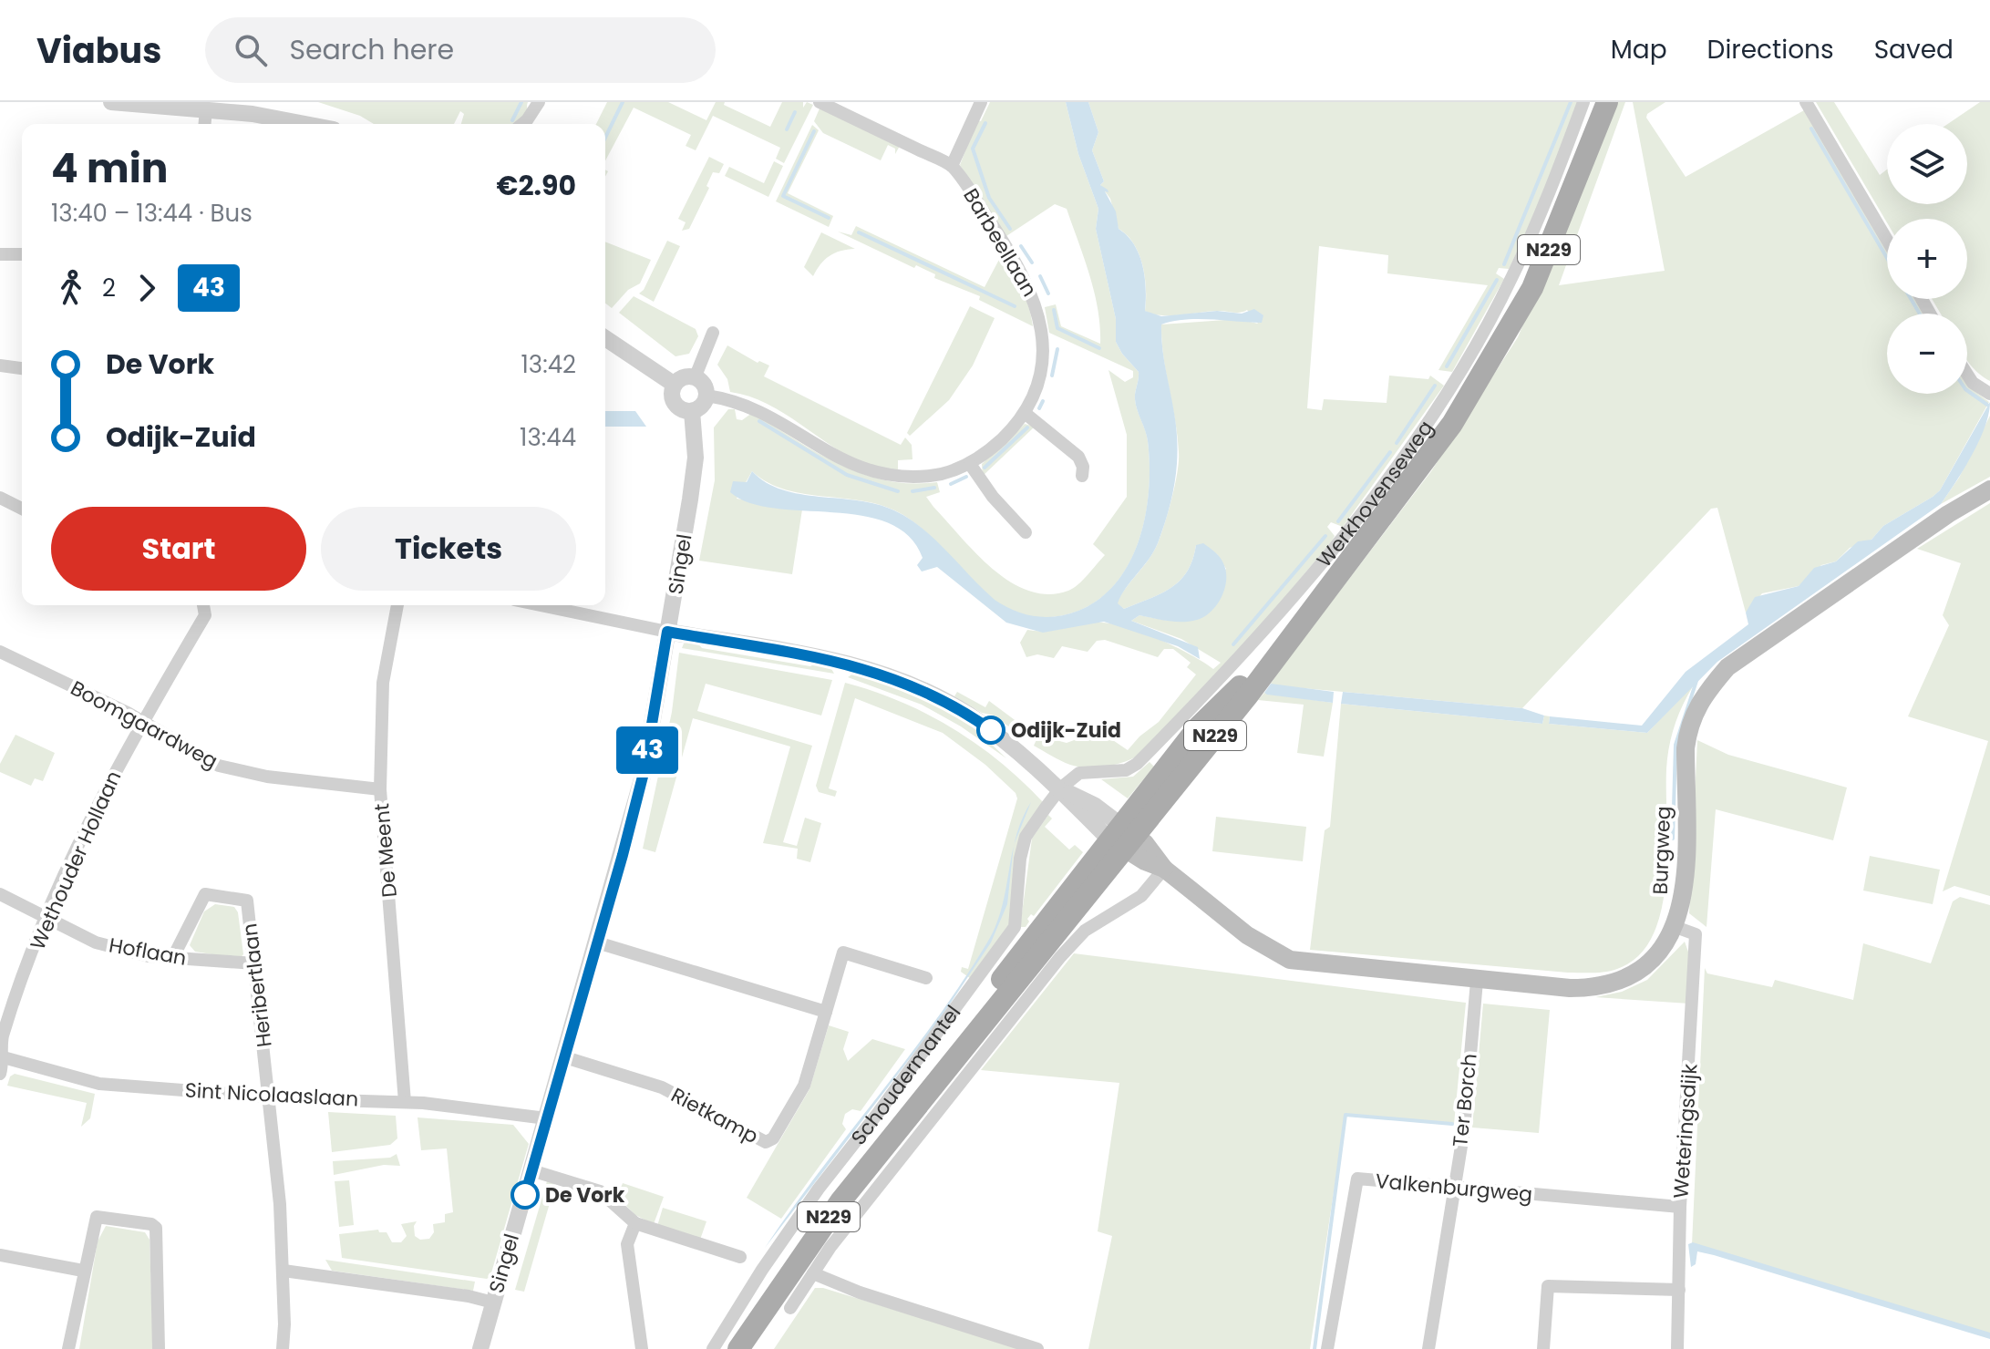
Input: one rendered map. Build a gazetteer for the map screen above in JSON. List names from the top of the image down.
{
  "streets": {
    "main road": [
      "N229",
      "Werkhovenseweg",
      "Burgweg",
      "Schoudermantel"
    ],
    "street": [
      "Barbeellaan",
      "Singel",
      "Boomgaardweg",
      "De Meent",
      "Wethouder Hollaan",
      "Hoflaan",
      "Heribertlaan",
      "Sint Nicolaaslaan",
      "Ter Borch",
      "Rietkamp",
      "Weteringsdijk",
      "Valkenburgweg"
    ]
  },
  "crossings": [
    ["Barbeellaan", "Singel"],
    ["Werkhovenseweg", "Burgweg"],
    ["Werkhovenseweg", "Schoudermantel"],
    ["Singel", "Sint Nicolaaslaan"],
    ["Singel", "Rietkamp"],
    ["Boomgaardweg", "De Meent"],
    ["Boomgaardweg", "Wethouder Hollaan"],
    ["De Meent", "Sint Nicolaaslaan"],
    ["Burgweg", "Schoudermantel"],
    ["Burgweg", "Ter Borch"],
    ["Burgweg", "Weteringsdijk"],
    ["Wethouder Hollaan", "Hoflaan"],
    ["Wethouder Hollaan", "Sint Nicolaaslaan"],
    ["Hoflaan", "Heribertlaan"],
    ["Heribertlaan", "Sint Nicolaaslaan"],
    ["Ter Borch", "Valkenburgweg"],
    ["Weteringsdijk", "Valkenburgweg"]
  ],
  "places": ["Odijk-Zuid", "De Vork"],
  "lines": ["bus line 43"],
  "page": {
    "header": "Viabus",
    "search": "Search here",
    "nav": ["Map", "Directions", "Saved"],
    "on_map": "43",
    "map_buttons": ["+", "−"],
    "heading": ["4 min", "13:40 – 13:44 · Bus", "€2.90"],
    "legs": ["2", "43"],
    "list": [
      {
        "name": "De Vork",
        "value": "13:42"
      },
      {
        "name": "Odijk-Zuid",
        "value": "13:44"
      }
    ],
    "buttons": ["Start", "Tickets"]
  }
}
